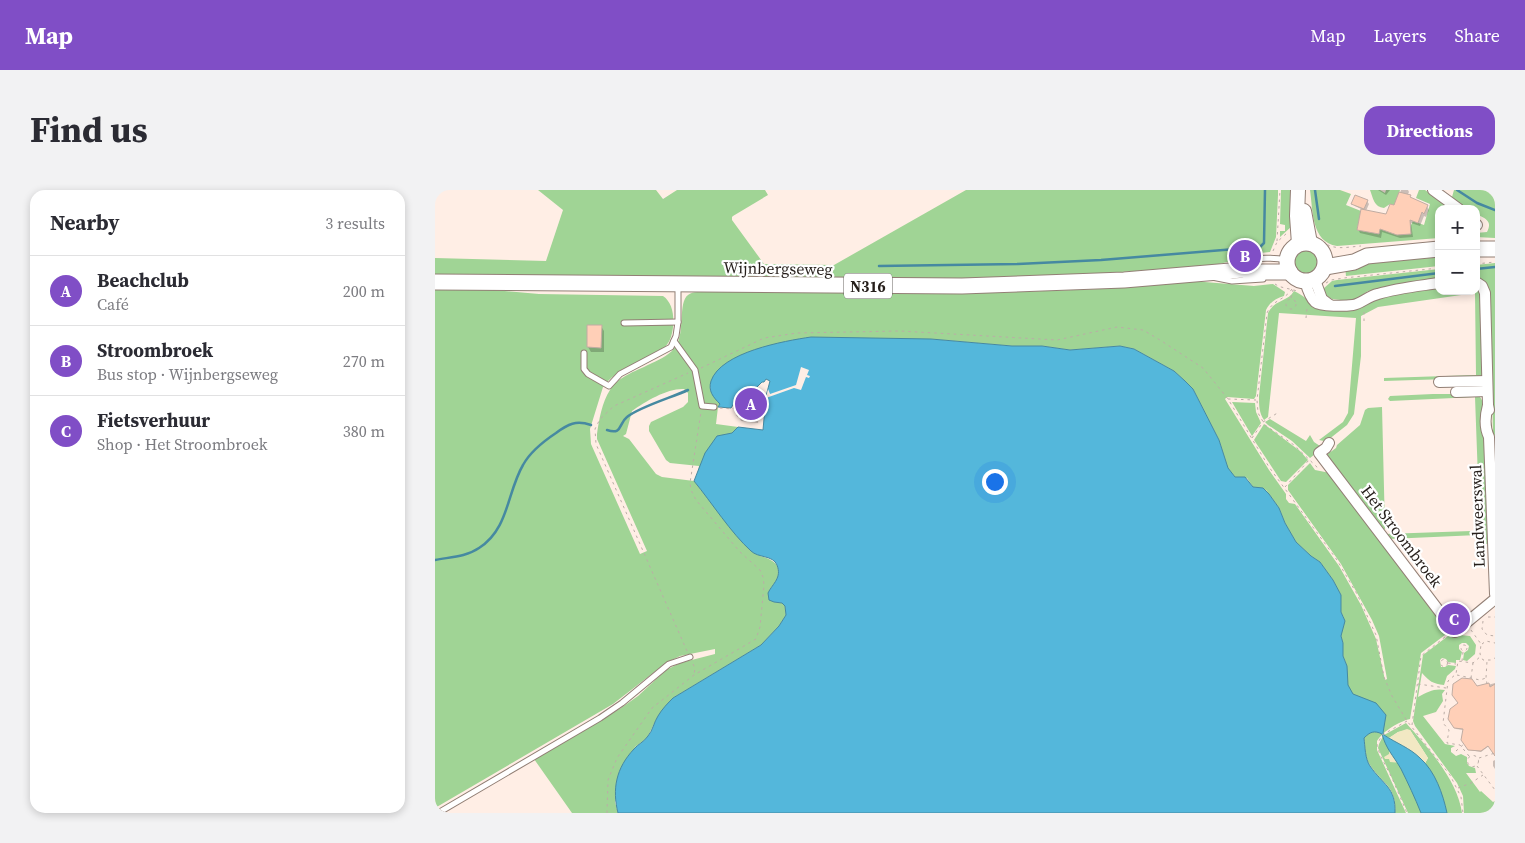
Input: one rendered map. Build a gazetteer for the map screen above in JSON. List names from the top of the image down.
{
  "streets": {
    "main road": ["Wijnbergseweg", "N316"],
    "street": ["Landweerswal", "Het Stroombroek"]
  },
  "page": {
    "header": "Map",
    "nav": ["Map", "Layers", "Share"],
    "title": "Find us",
    "buttons": "Directions",
    "heading": ["Nearby", "3 results"],
    "map_buttons": ["+", "−"],
    "pins": ["B", "A", "C"],
    "list": [
      {
        "mark": "A",
        "name": "Beachclub",
        "note": "Café",
        "value": "200 m"
      },
      {
        "mark": "B",
        "name": "Stroombroek",
        "note": "Bus stop · Wijnbergseweg",
        "value": "270 m"
      },
      {
        "mark": "C",
        "name": "Fietsverhuur",
        "note": "Shop · Het Stroombroek",
        "value": "380 m"
      }
    ]
  }
}
